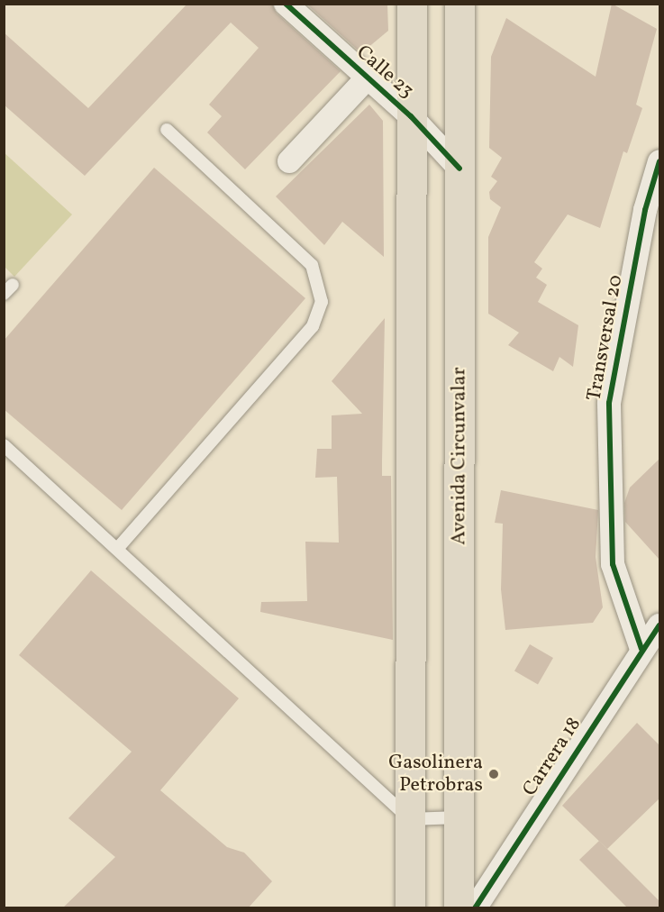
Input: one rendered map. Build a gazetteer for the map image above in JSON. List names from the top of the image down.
{
  "streets": {
    "highway": ["Avenida Circunvalar"],
    "street": ["Calle 23", "Transversal 20", "Carrera 18"]
  },
  "crossings": [
    ["Calle 23", "Avenida Circunvalar"],
    ["Transversal 20", "Carrera 18"]
  ],
  "places": ["Gasolinera Petrobras"]
}
